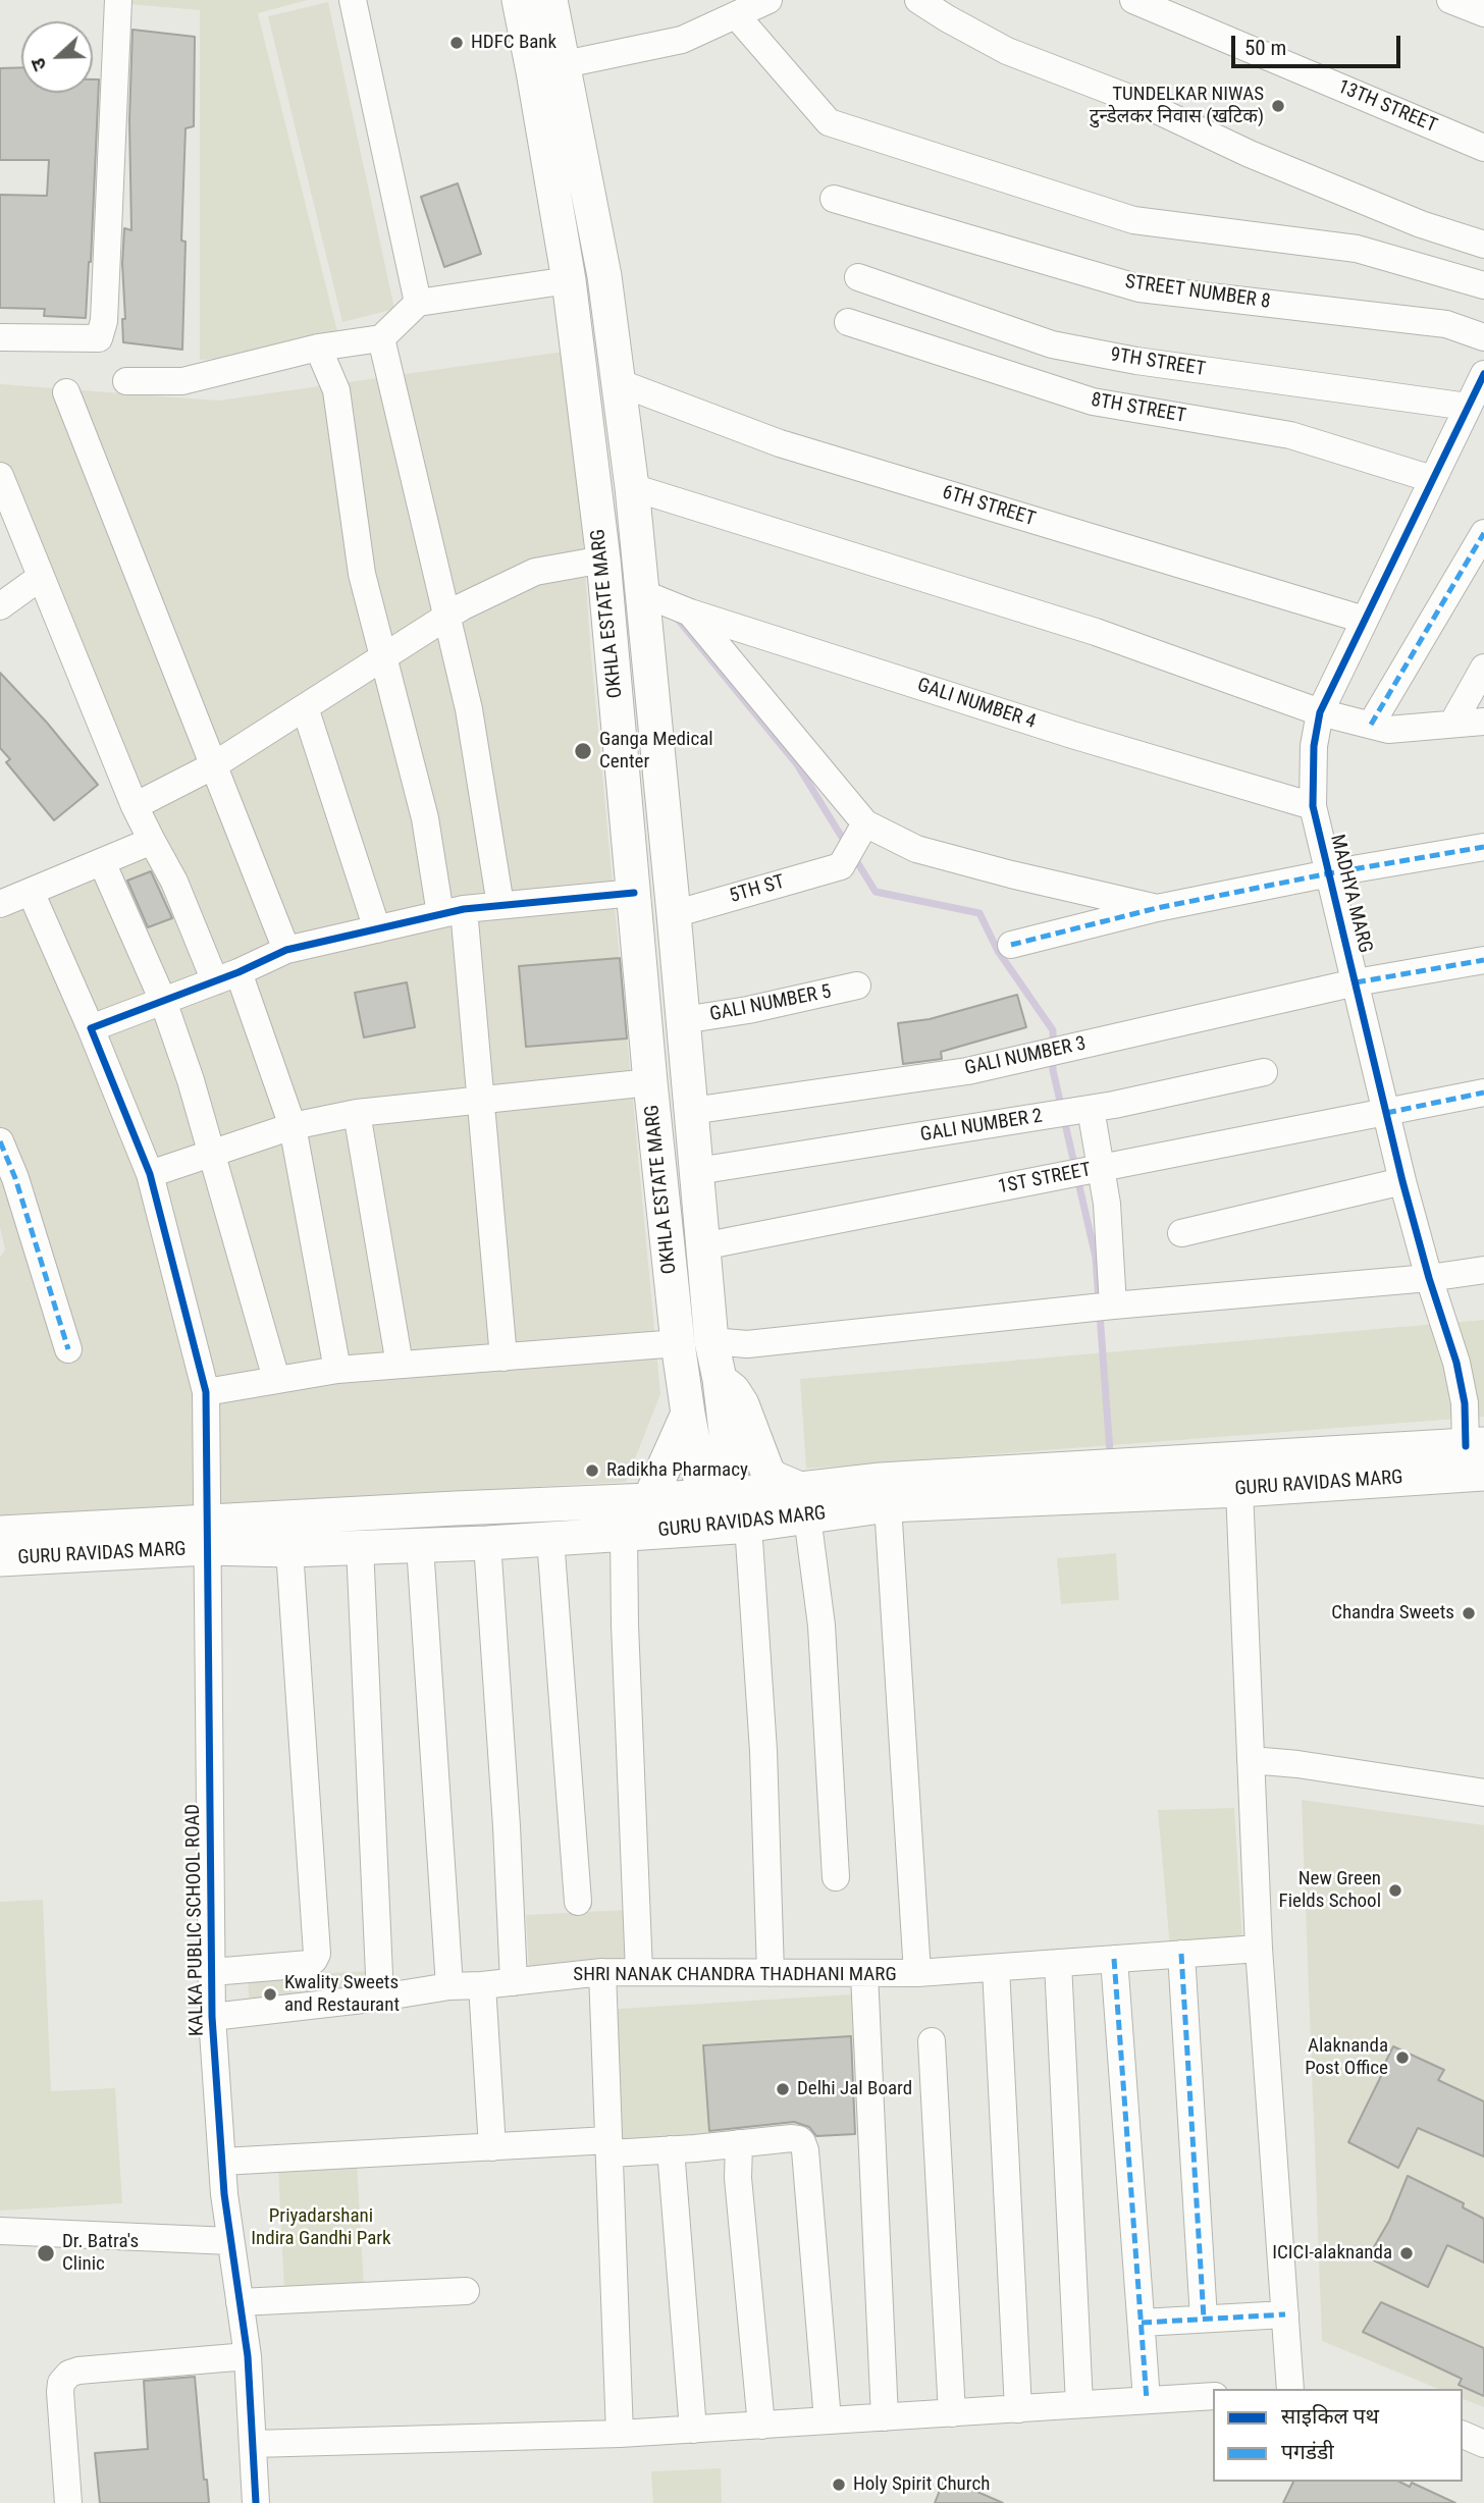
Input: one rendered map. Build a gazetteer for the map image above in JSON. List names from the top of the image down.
{
  "streets": {
    "main road": ["OKHLA ESTATE MARG", "GURU RAVIDAS MARG"],
    "street": [
      "13TH STREET",
      "STREET NUMBER 8",
      "9TH STREET",
      "8TH STREET",
      "6TH STREET",
      "GALI NUMBER 4",
      "5TH ST",
      "MADHYA MARG",
      "GALI NUMBER 5",
      "GALI NUMBER 3",
      "GALI NUMBER 2",
      "1ST STREET",
      "KALKA PUBLIC SCHOOL ROAD",
      "SHRI NANAK CHANDRA THADHANI MARG"
    ]
  },
  "crossings": [
    ["9TH STREET", "MADHYA MARG"],
    ["8TH STREET", "MADHYA MARG"],
    ["6TH STREET", "OKHLA ESTATE MARG"],
    ["6TH STREET", "MADHYA MARG"],
    ["OKHLA ESTATE MARG", "GALI NUMBER 4"],
    ["OKHLA ESTATE MARG", "5TH ST"],
    ["OKHLA ESTATE MARG", "GALI NUMBER 5"],
    ["OKHLA ESTATE MARG", "GALI NUMBER 3"],
    ["OKHLA ESTATE MARG", "GALI NUMBER 2"],
    ["OKHLA ESTATE MARG", "1ST STREET"],
    ["OKHLA ESTATE MARG", "GURU RAVIDAS MARG"],
    ["GALI NUMBER 4", "MADHYA MARG"],
    ["MADHYA MARG", "GALI NUMBER 3"],
    ["MADHYA MARG", "1ST STREET"],
    ["MADHYA MARG", "GURU RAVIDAS MARG"],
    ["GURU RAVIDAS MARG", "KALKA PUBLIC SCHOOL ROAD"],
    ["KALKA PUBLIC SCHOOL ROAD", "SHRI NANAK CHANDRA THADHANI MARG"]
  ],
  "parks": ["Priyadarshani Indira Gandhi Park"],
  "places": [
    "HDFC Bank",
    "TUNDELKAR NIWAS टुन्डेलकर निवास (खटिक)",
    "Ganga Medical Center",
    "Radikha Pharmacy",
    "Chandra Sweets",
    "New Green Fields School",
    "Kwality Sweets and Restaurant",
    "Alaknanda Post Office",
    "Delhi Jal Board",
    "Dr. Batra's Clinic",
    "ICICI-alaknanda",
    "Holy Spirit Church"
  ],
  "legend": ["साइकिल पथ", "पगडंडी"],
  "scale_bar": "50 m",
  "north": "left"
}
